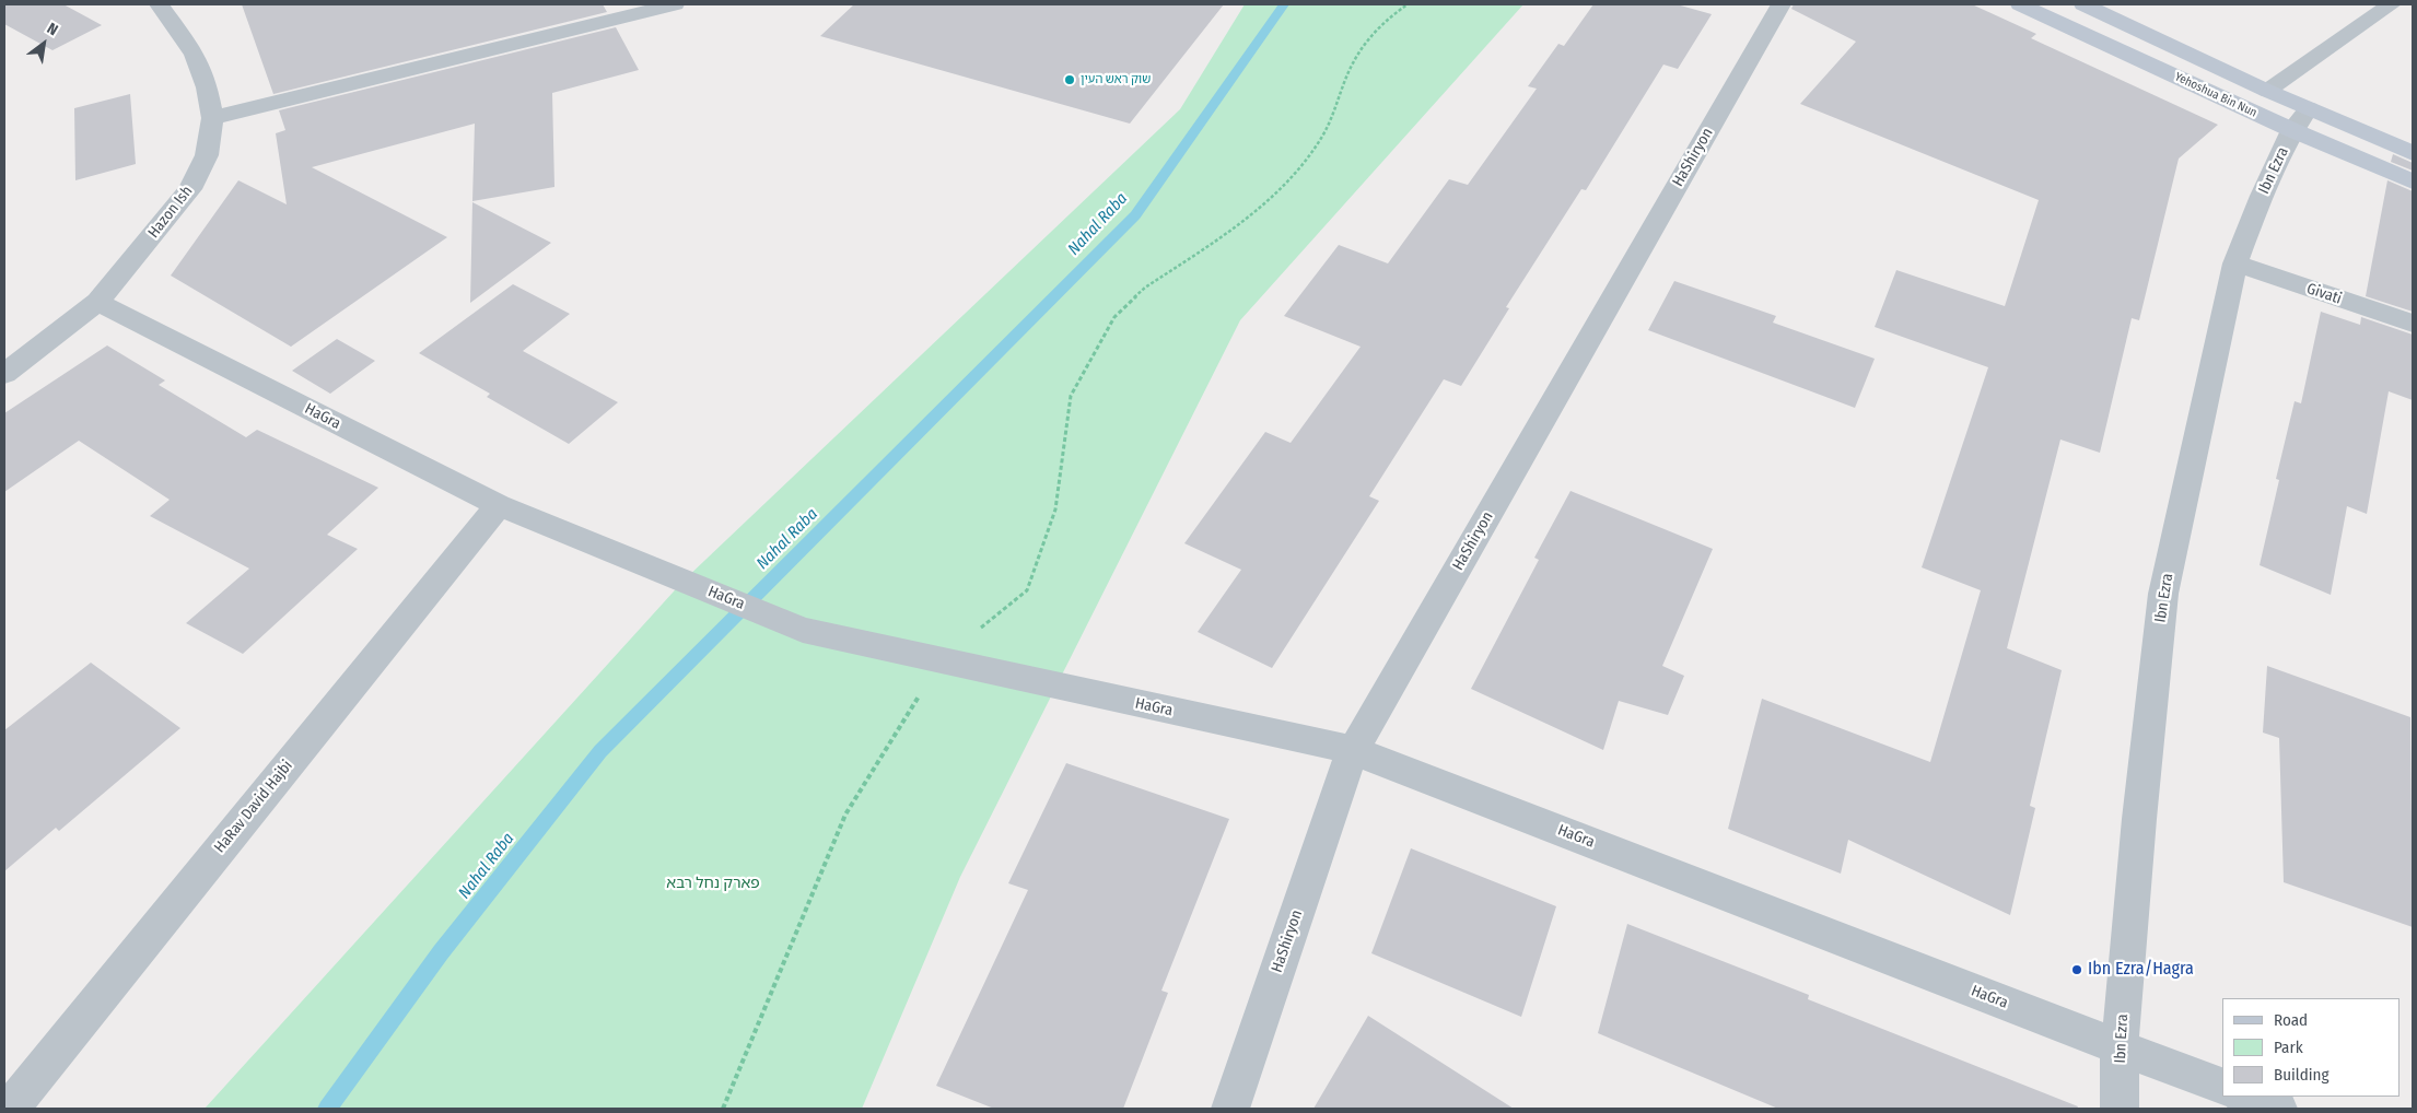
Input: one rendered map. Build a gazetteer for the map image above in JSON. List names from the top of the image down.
{
  "streets": {
    "street": [
      "Yehoshua Bin Nun",
      "HaShiryon",
      "Ibn Ezra",
      "Hazon Ish",
      "Givati",
      "HaGra",
      "HaRav David Hajbi"
    ]
  },
  "crossings": [
    ["Yehoshua Bin Nun", "Ibn Ezra"],
    ["HaShiryon", "HaGra"],
    ["Ibn Ezra", "Givati"],
    ["Ibn Ezra", "HaGra"],
    ["Hazon Ish", "HaGra"],
    ["HaGra", "HaRav David Hajbi"]
  ],
  "water": ["Nahal Raba"],
  "parks": ["פארק נחל רבא"],
  "places": ["שוק ראש העין", "Ibn Ezra/Hagra"],
  "legend": ["Road", "Park", "Building"],
  "north": "top right"
}
